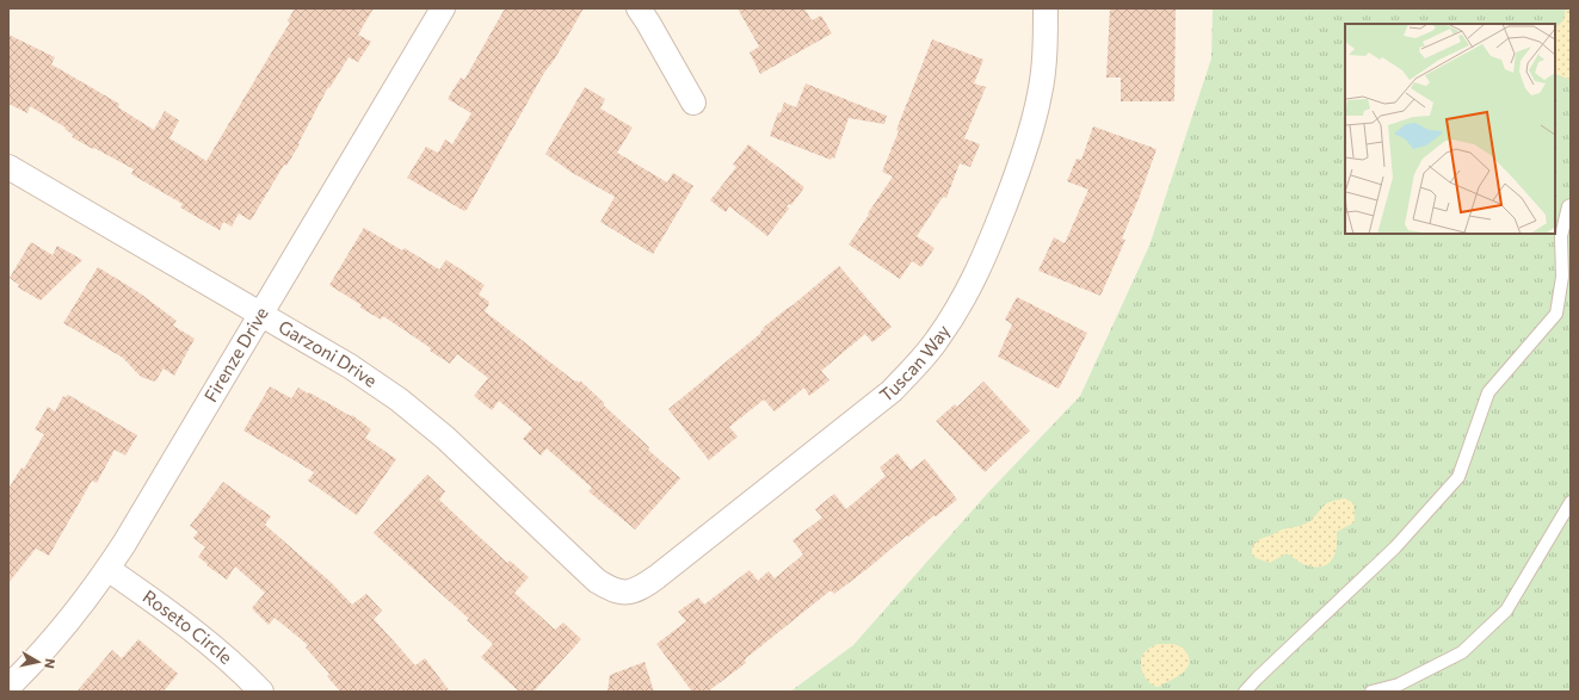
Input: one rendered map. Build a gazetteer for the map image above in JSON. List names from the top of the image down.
{
  "streets": {
    "street": [
      "Garzoni Drive",
      "Firenze Drive",
      "Tuscan Way",
      "Roseto Circle"
    ]
  },
  "crossings": [
    ["Garzoni Drive", "Firenze Drive"],
    ["Garzoni Drive", "Tuscan Way"],
    ["Firenze Drive", "Roseto Circle"]
  ],
  "north": "right"
}
